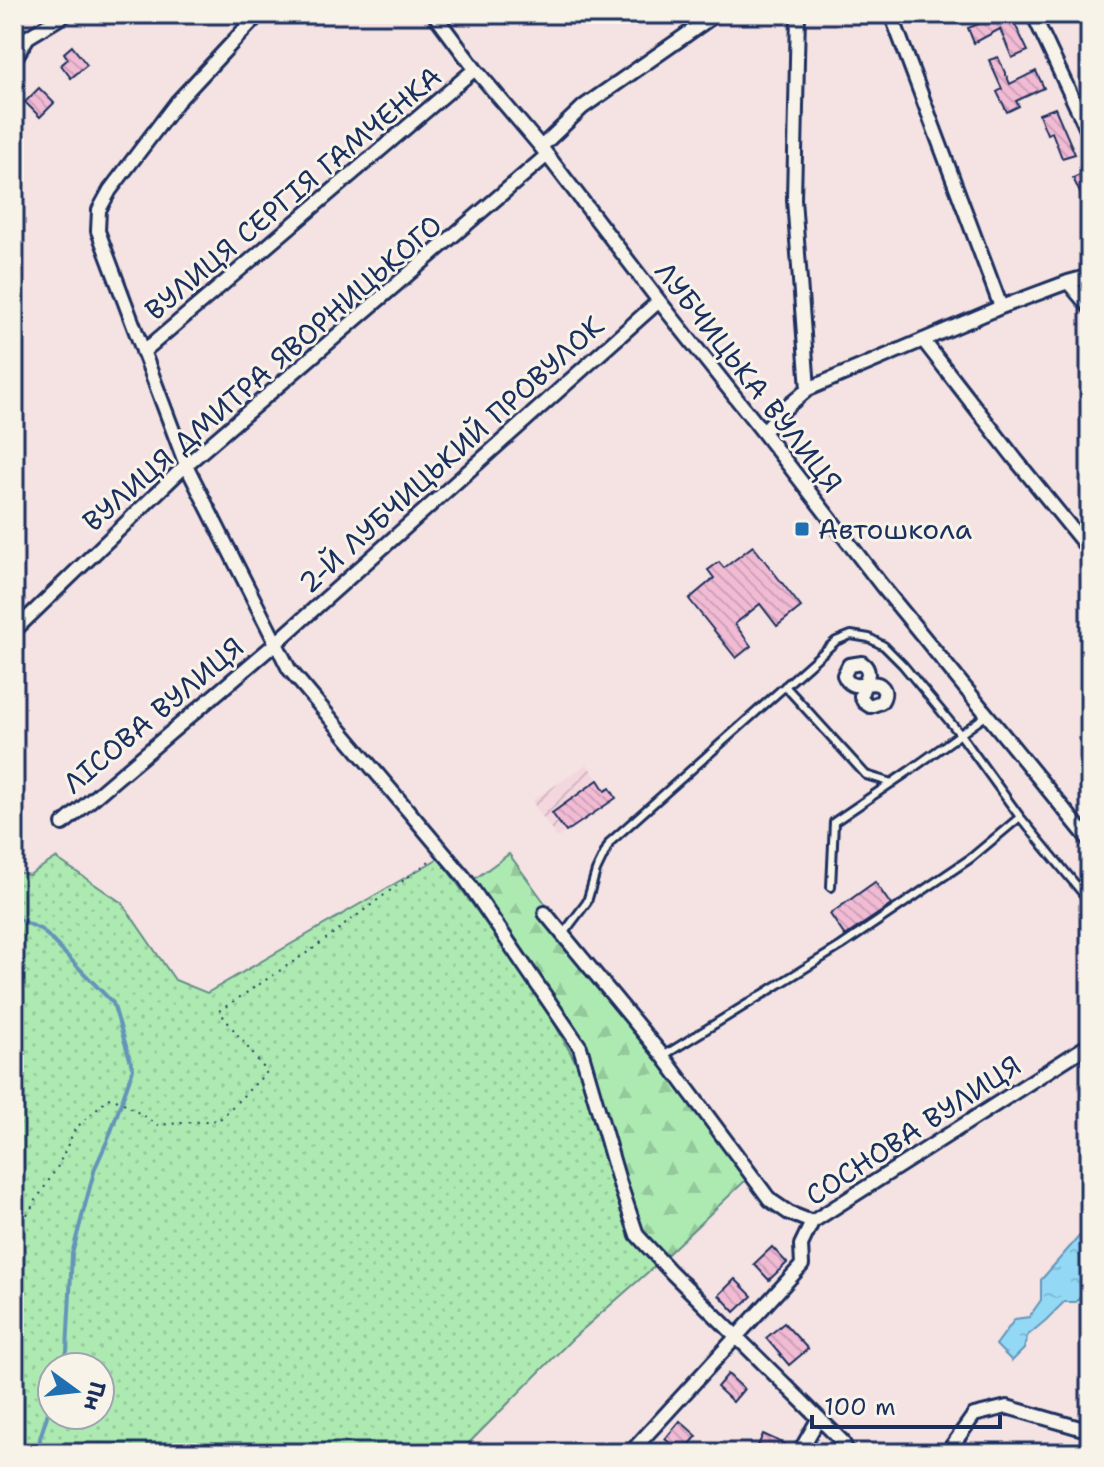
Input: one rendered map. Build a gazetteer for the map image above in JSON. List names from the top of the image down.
{
  "streets": {
    "street": [
      "ВУЛИЦЯ СЕРГІЯ ГАМЧЕНКА",
      "ВУЛИЦЯ ДМИТРА ЯВОРНИЦЬКОГО",
      "ЛУБЧИЦЬКА ВУЛИЦЯ",
      "2-Й ЛУБЧИЦЬКИЙ ПРОВУЛОК",
      "ЛІСОВА ВУЛИЦЯ",
      "СОСНОВА ВУЛИЦЯ"
    ]
  },
  "crossings": [
    ["ВУЛИЦЯ СЕРГІЯ ГАМЧЕНКА", "ЛУБЧИЦЬКА ВУЛИЦЯ"],
    ["ВУЛИЦЯ ДМИТРА ЯВОРНИЦЬКОГО", "ЛУБЧИЦЬКА ВУЛИЦЯ"],
    ["ЛУБЧИЦЬКА ВУЛИЦЯ", "2-Й ЛУБЧИЦЬКИЙ ПРОВУЛОК"],
    ["2-Й ЛУБЧИЦЬКИЙ ПРОВУЛОК", "ЛІСОВА ВУЛИЦЯ"]
  ],
  "places": {
    "transit": ["Автошкола"]
  },
  "scale_bar": "100 m",
  "north": "right"
}
